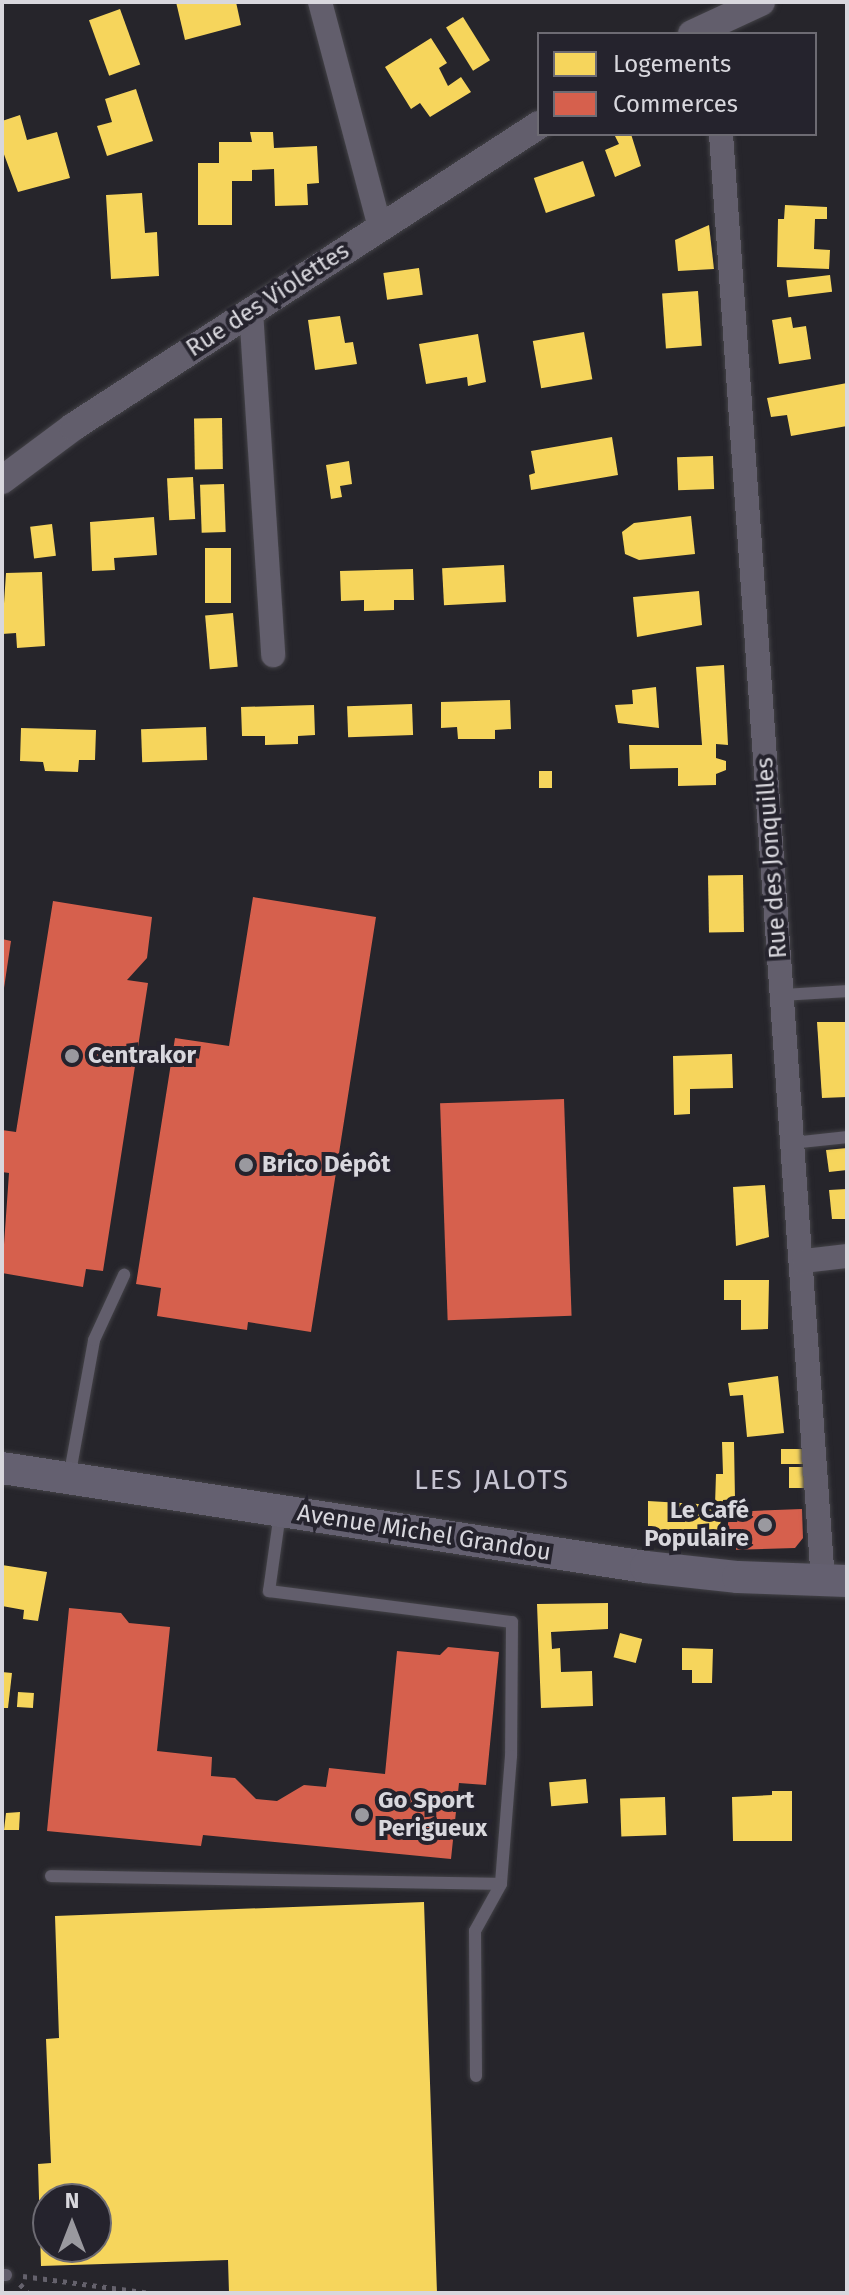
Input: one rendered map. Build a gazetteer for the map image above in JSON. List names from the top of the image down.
{
  "streets": {
    "main road": ["Avenue Michel Grandou"],
    "street": ["Rue des Violettes", "Rue des Jonquilles"]
  },
  "crossings": [
    ["Rue des Jonquilles", "Avenue Michel Grandou"]
  ],
  "districts": ["LES JALOTS"],
  "places": [
    "Centrakor",
    "Brico Dépôt",
    "Le Café Populaire",
    "Go Sport Perigueux"
  ],
  "legend": ["Logements", "Commerces"],
  "north": "top"
}
